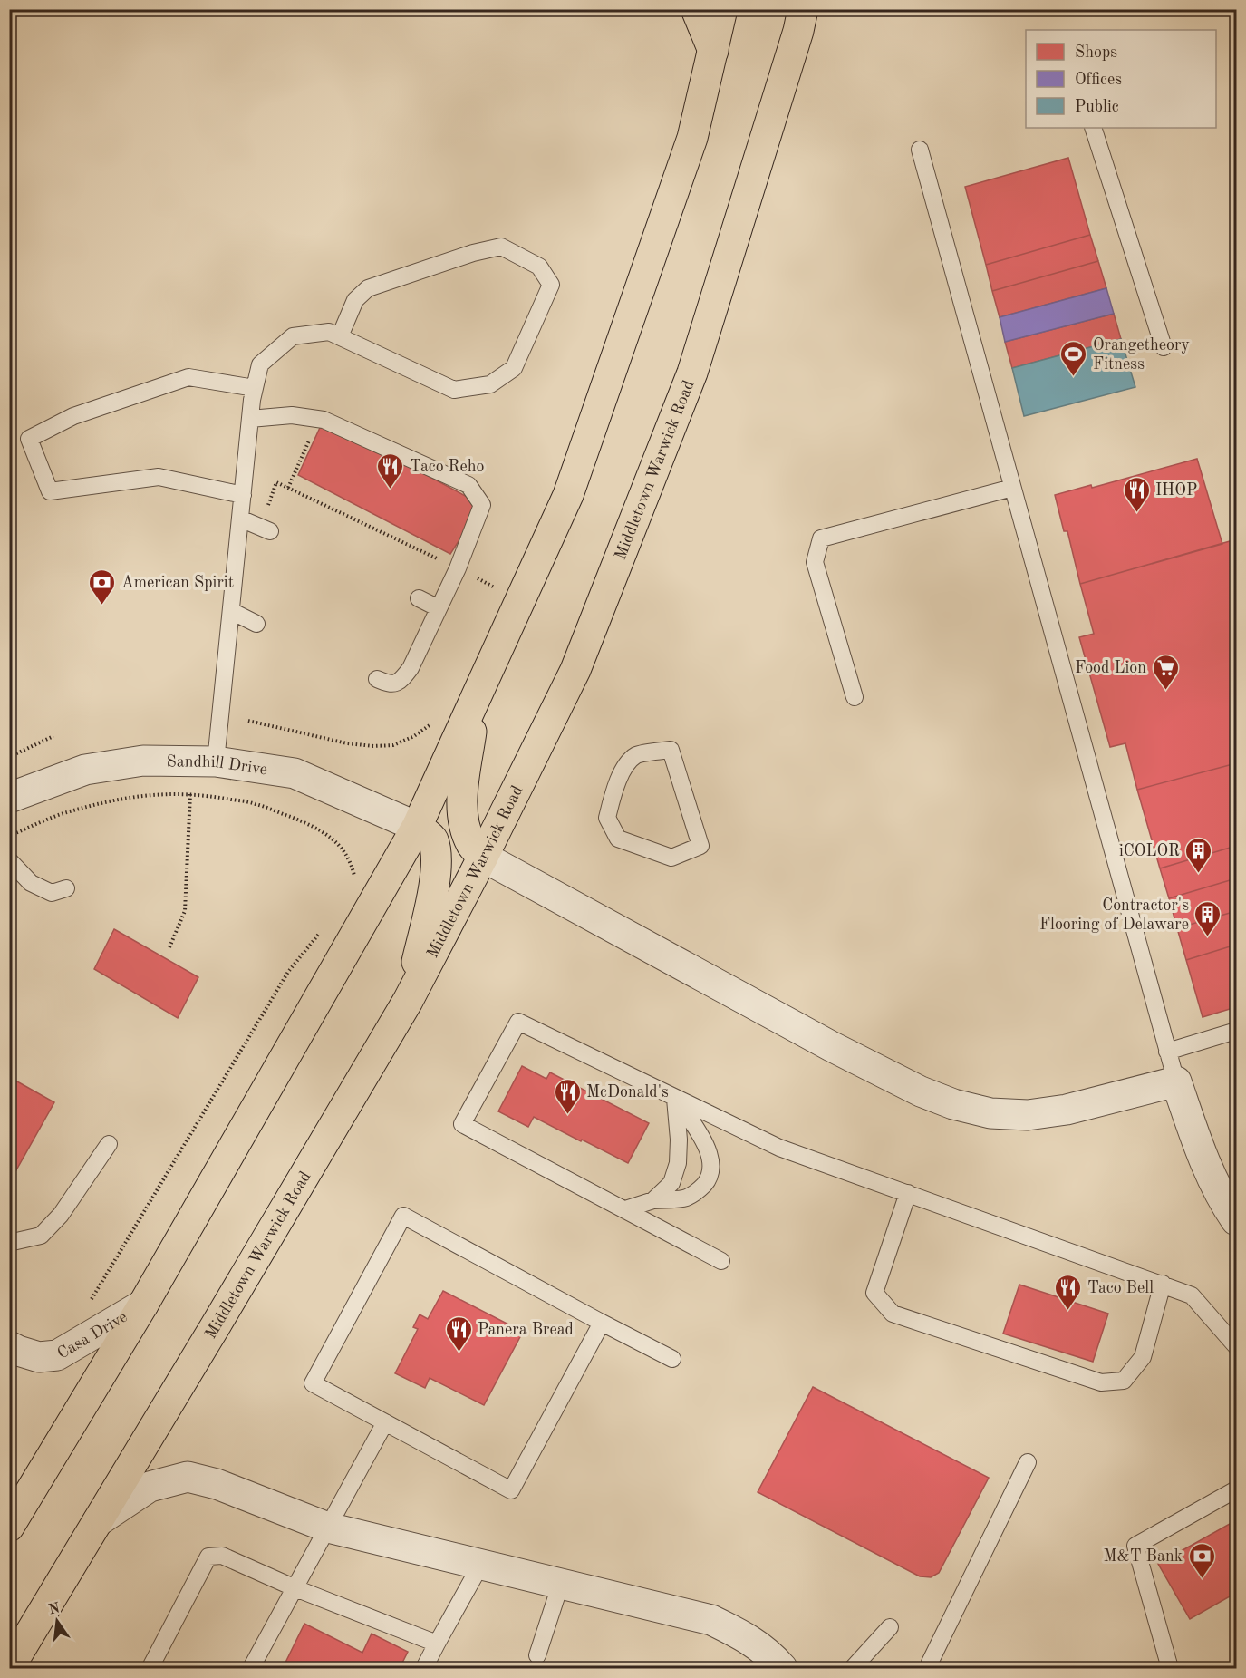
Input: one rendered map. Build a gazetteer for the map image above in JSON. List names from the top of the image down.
{
  "streets": {
    "main road": ["Middletown Warwick Road"],
    "street": ["Sandhill Drive", "Casa Drive"]
  },
  "places": {
    "sports": ["Orangetheory Fitness"],
    "restaurant": [
      "Taco Reho",
      "IHOP",
      "McDonald's",
      "Taco Bell",
      "Panera Bread"
    ],
    "bank": ["American Spirit", "M&T Bank"],
    "supermarket": ["Food Lion"],
    "building": ["iCOLOR", "Contractor's Flooring of Delaware"]
  },
  "legend": ["Shops", "Offices", "Public"],
  "north": "top"
}
